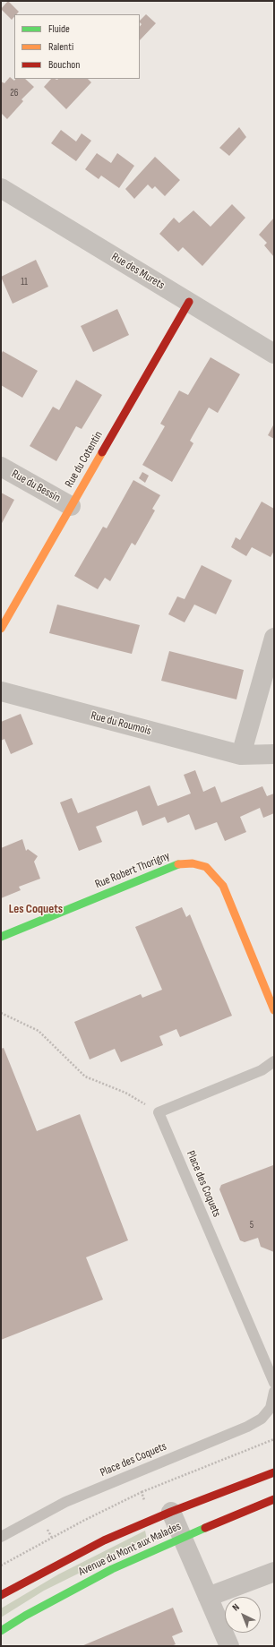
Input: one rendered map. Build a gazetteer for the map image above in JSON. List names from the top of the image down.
{
  "streets": {
    "street": [
      "Rue des Murets",
      "Rue du Cotentin",
      "Rue du Bessin",
      "Rue du Roumois",
      "Rue Robert Thorigny",
      "Avenue du Mont aux Malades"
    ],
    "lane": ["Place des Coquets"]
  },
  "crossings": [
    ["Rue des Murets", "Rue du Cotentin"],
    ["Rue du Cotentin", "Rue du Bessin"]
  ],
  "districts": ["Les Coquets"],
  "house_numbers": ["26", "11", "5"],
  "legend": ["Fluide", "Ralenti", "Bouchon"],
  "north": "top left"
}
